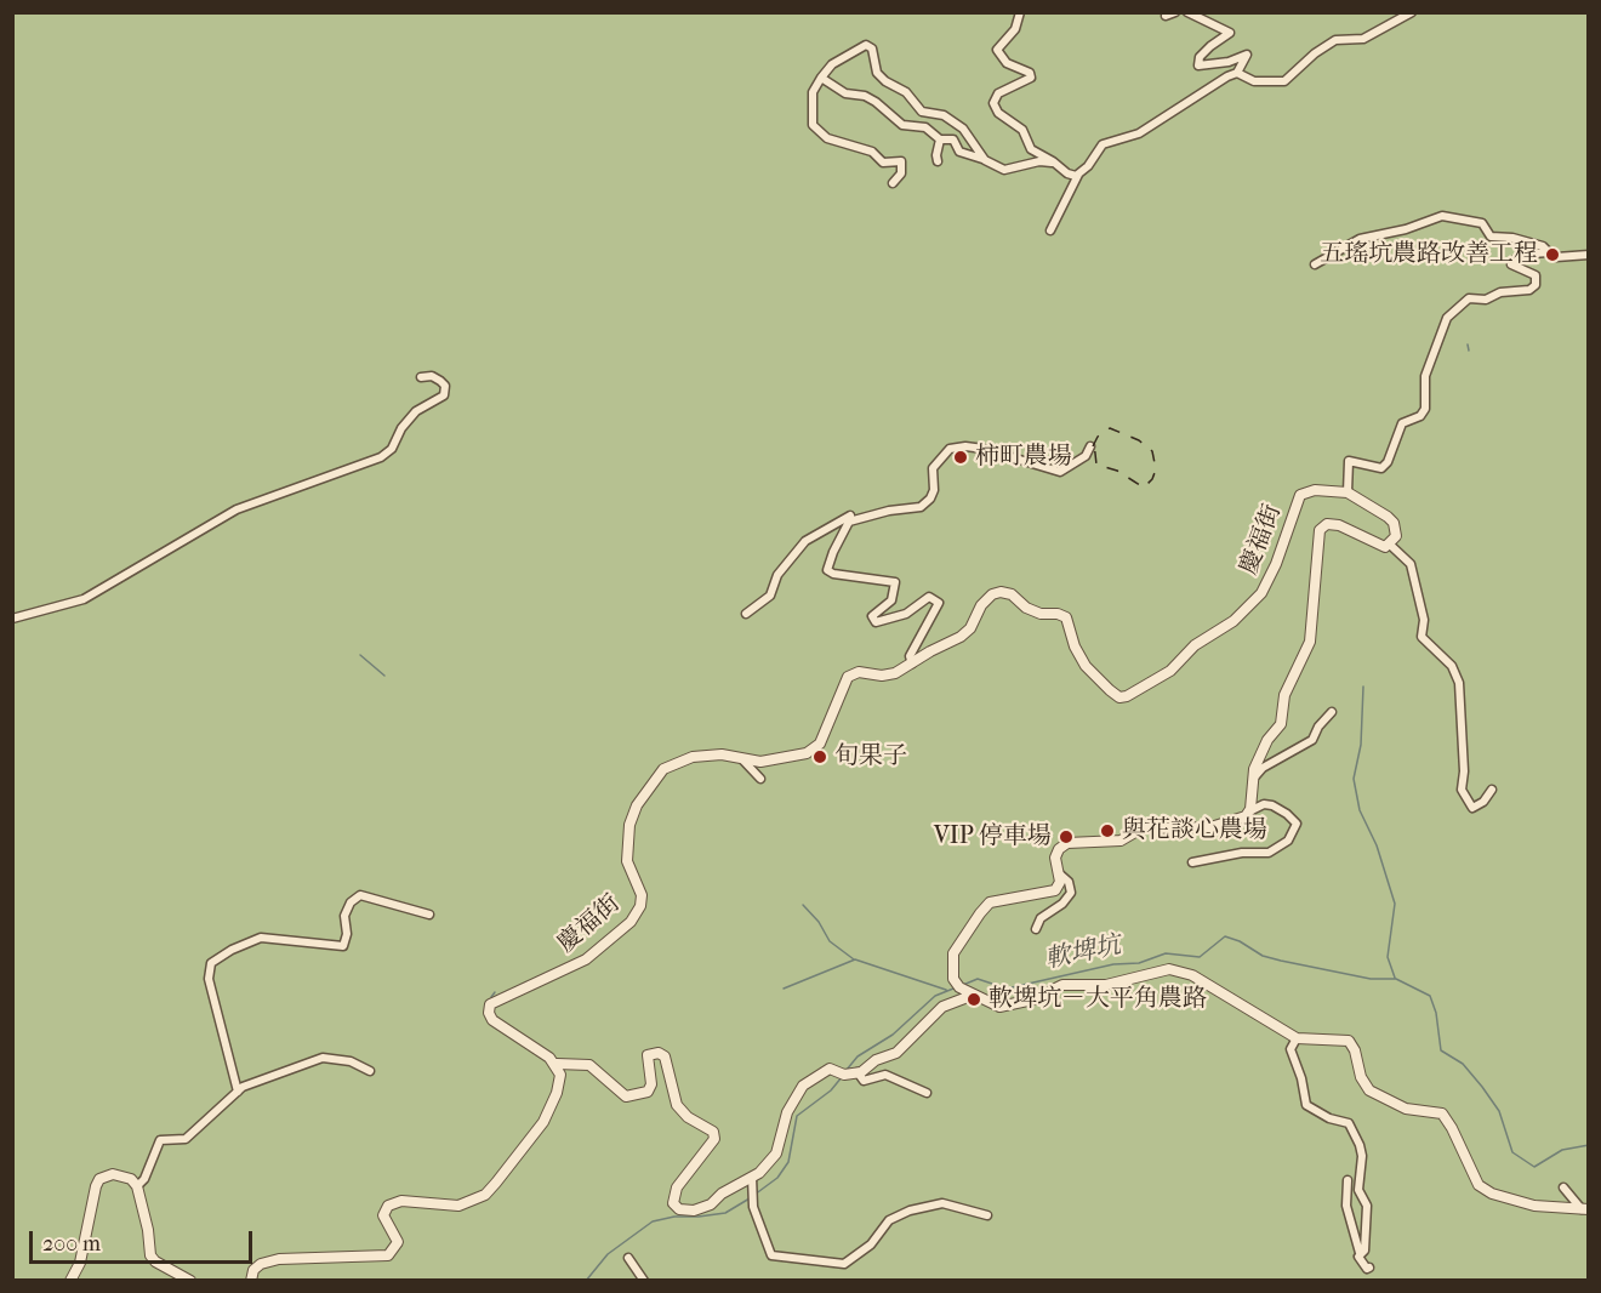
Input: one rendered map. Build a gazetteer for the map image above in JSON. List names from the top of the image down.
{
  "streets": {
    "street": ["慶福街"]
  },
  "water": ["軟埤坑"],
  "places": [
    "五瑤坑農路改善工程",
    "柿町農場",
    "旬果子",
    "與花談心農場",
    "VIP 停車場",
    "軟埤坑－大平角農路"
  ],
  "scale_bar": "200 m"
}
